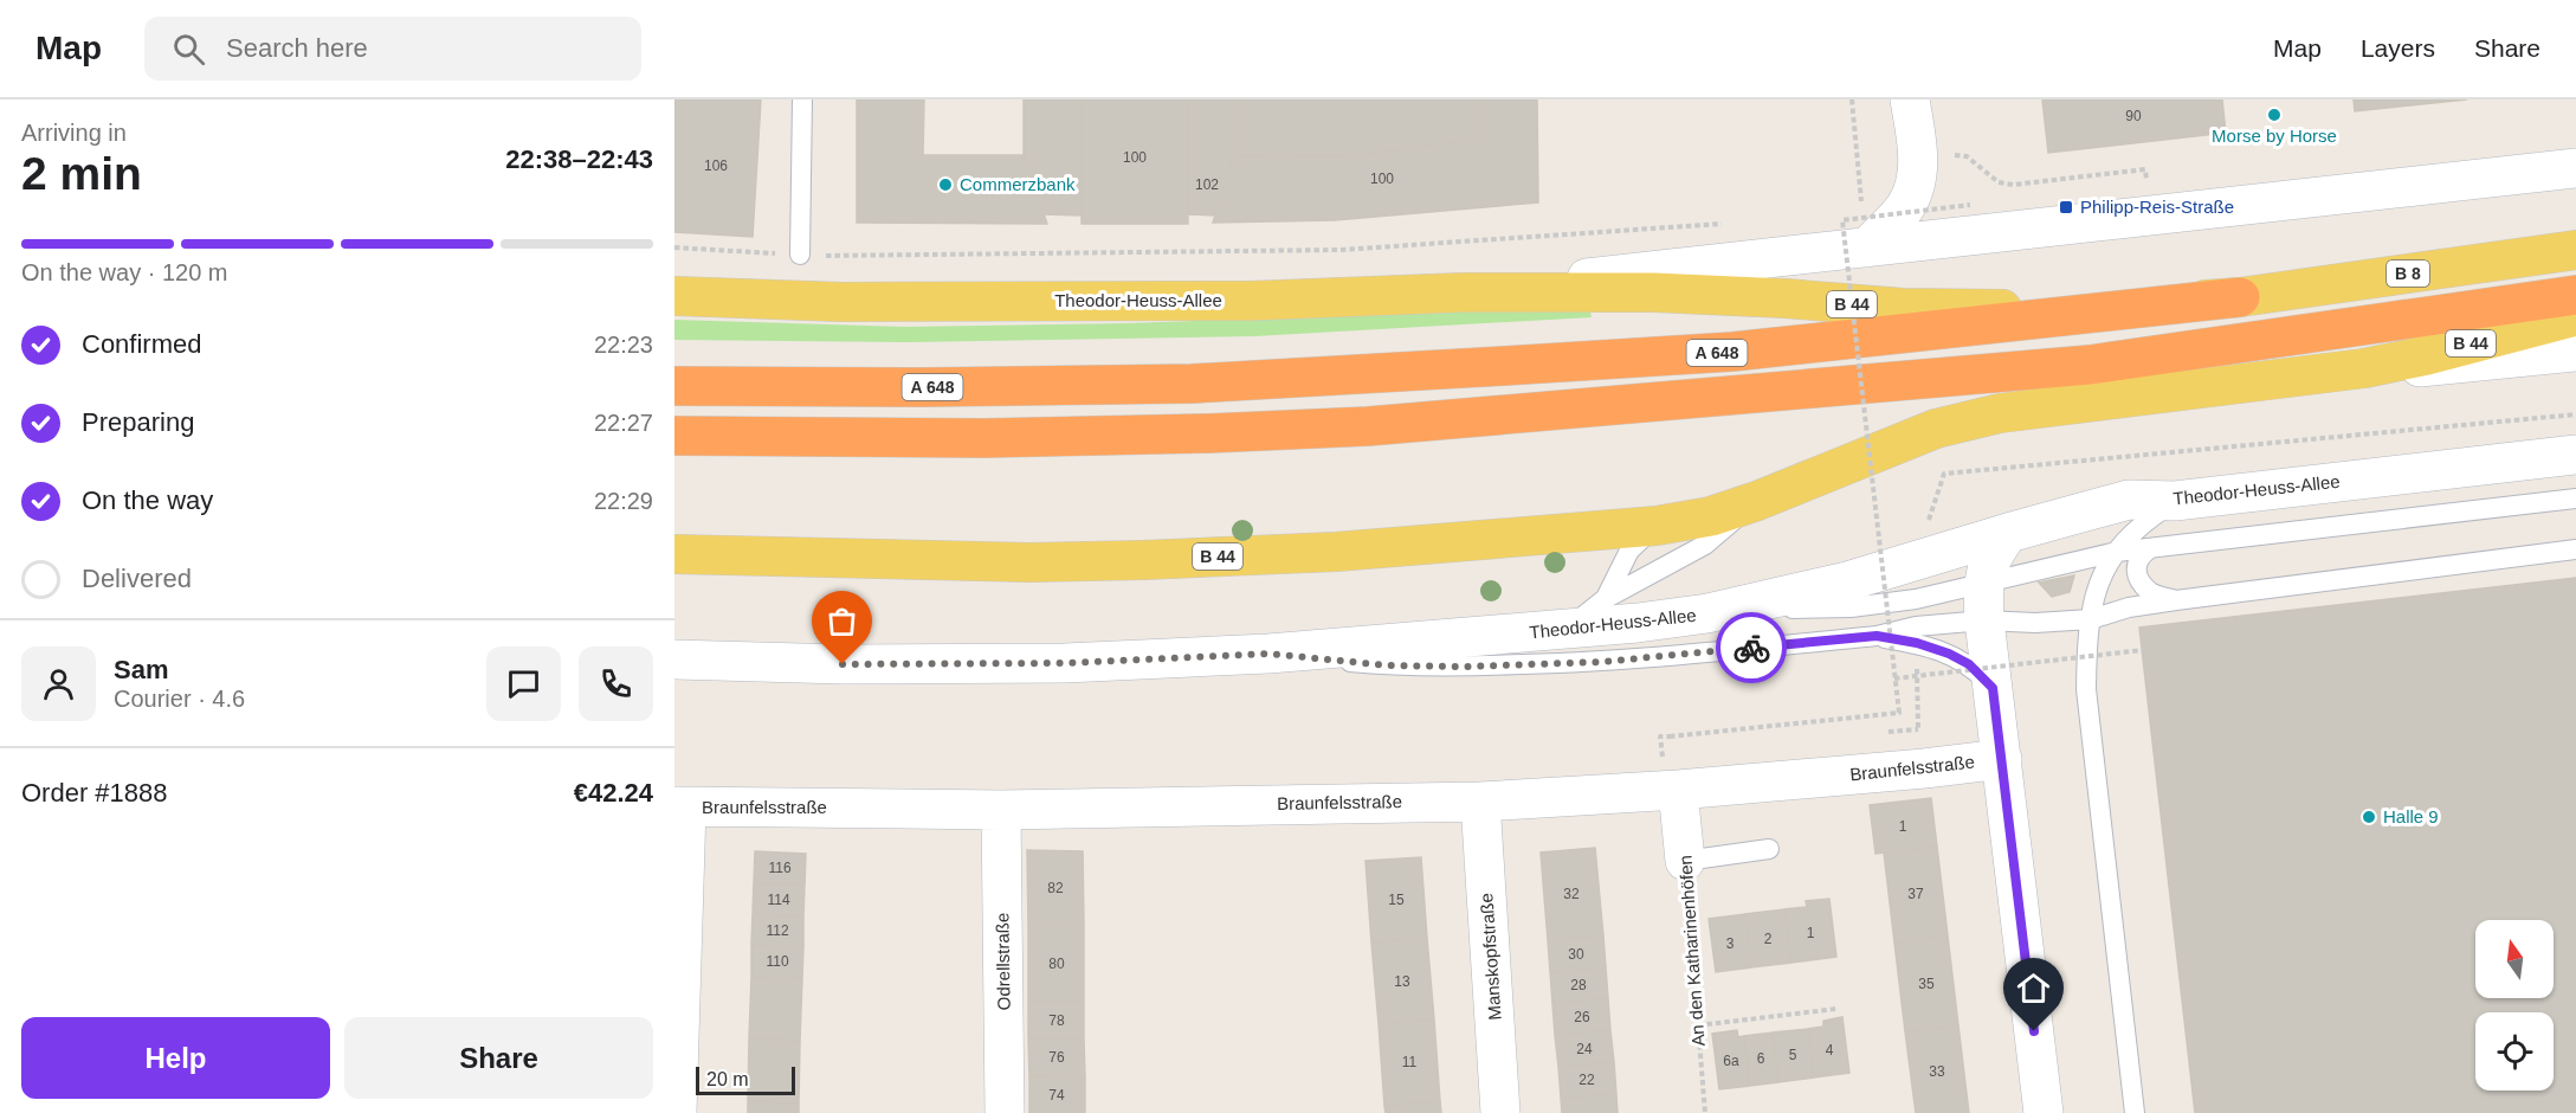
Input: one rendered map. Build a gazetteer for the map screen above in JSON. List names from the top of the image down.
{
  "streets": {
    "highway": ["A 648"],
    "main road": ["B 8", "Theodor-Heuss-Allee", "B 44"],
    "street": [
      "Braunfelsstraße",
      "An den Katharinenhöfen",
      "Manskopfstraße",
      "Odrellstraße"
    ]
  },
  "crossings": [
    ["B 8", "B 44"],
    ["B 8", "A 648"],
    ["Theodor-Heuss-Allee", "B 44"],
    ["B 44", "A 648"],
    ["Braunfelsstraße", "An den Katharinenhöfen"],
    ["Braunfelsstraße", "Manskopfstraße"],
    ["Braunfelsstraße", "Odrellstraße"]
  ],
  "places": {
    "other": ["Morse by Horse", "Commerzbank", "Halle 9"],
    "transit": ["Philipp-Reis-Straße"]
  },
  "house_numbers": [
    "90",
    "100",
    "106",
    "100",
    "102",
    "1",
    "116",
    "82",
    "32",
    "37",
    "114",
    "15",
    "112",
    "1",
    "2",
    "3",
    "30",
    "110",
    "80",
    "13",
    "35",
    "28",
    "26",
    "78",
    "24",
    "4",
    "5",
    "76",
    "6",
    "6a",
    "11",
    "33",
    "22",
    "74"
  ],
  "scale_bar": "20 m",
  "north": "top",
  "page": {
    "header": "Map",
    "search": "Search here",
    "nav": ["Map", "Layers", "Share"],
    "heading": ["2 min", "Arriving in", "22:38–22:43"],
    "panel": [
      "Sam",
      "Courier · 4.6",
      "Order #1888",
      "€42.24"
    ],
    "bar": "On the way · 120 m",
    "list": [
      ["Confirmed", "22:23"],
      ["Preparing", "22:27"],
      ["On the way", "22:29"],
      "Delivered"
    ],
    "buttons": ["Help", "Share"],
    "scale": "20 m"
  }
}
